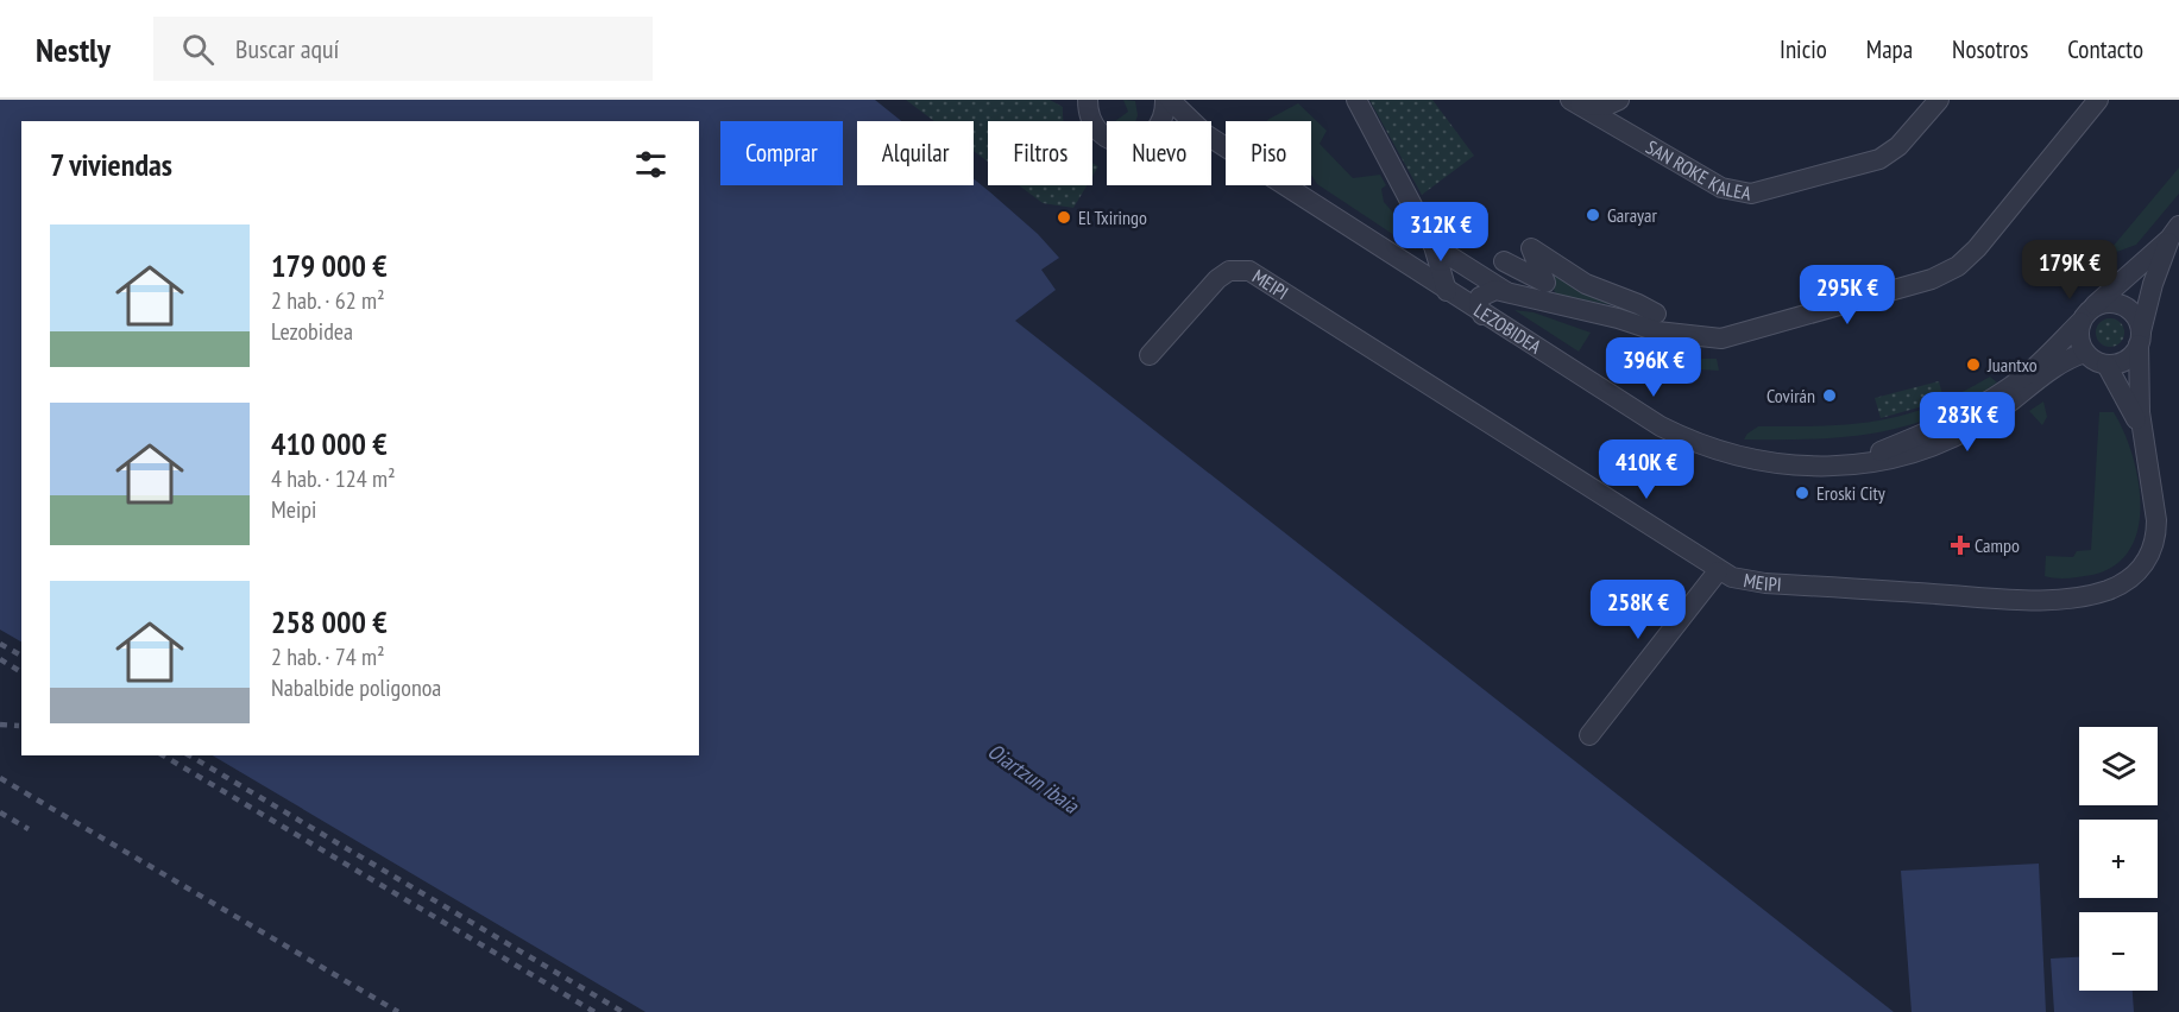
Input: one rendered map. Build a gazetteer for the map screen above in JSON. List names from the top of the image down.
{
  "streets": {
    "street": ["SAN ROKE KALEA", "MEIPI", "LEZOBIDEA"]
  },
  "crossings": [
    ["MEIPI", "LEZOBIDEA"]
  ],
  "water": ["Oiartzun ibaia"],
  "places": {
    "other": [
      "Garayar",
      "El Txiringo",
      "Juantxo",
      "Covirán",
      "Eroski City"
    ],
    "health": ["Campo"]
  },
  "page": {
    "header": "Nestly",
    "search": "Buscar aquí",
    "nav": [
      "Inicio",
      "Mapa",
      "Nosotros",
      "Contacto"
    ],
    "chip": [
      "Comprar",
      "Alquilar",
      "Filtros",
      "Nuevo",
      "Piso"
    ],
    "heading": "7 viviendas",
    "price": [
      "312K €",
      "179K €",
      "295K €",
      "396K €",
      "283K €",
      "410K €",
      "258K €"
    ],
    "list": [
      {
        "name": "179 000 €",
        "note": "2 hab. · 62 m² · Lezobidea"
      },
      {
        "name": "410 000 €",
        "note": "4 hab. · 124 m² · Meipi"
      },
      {
        "name": "258 000 €",
        "note": "2 hab. · 74 m² · Nabalbide poligonoa"
      }
    ],
    "map_buttons": ["+", "−"]
  }
}
